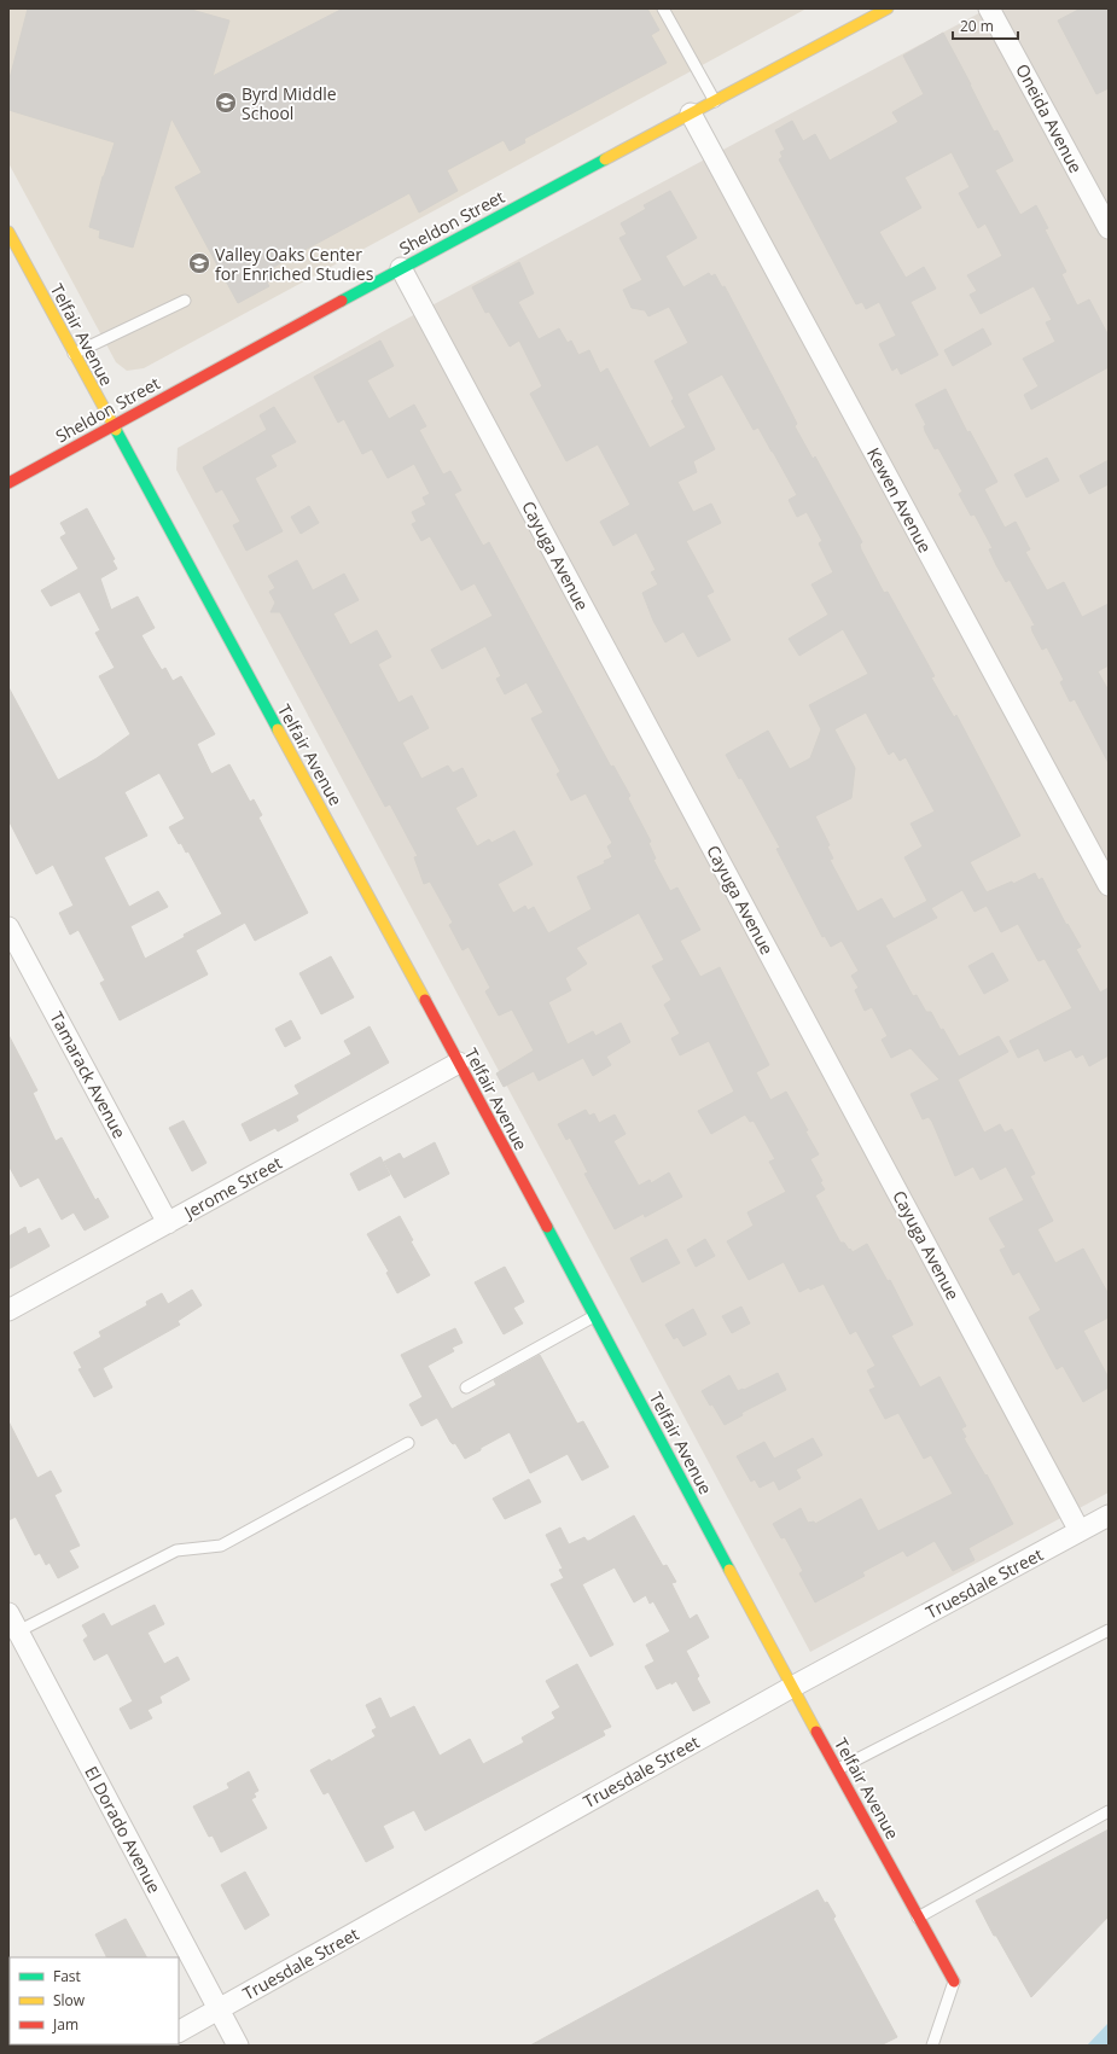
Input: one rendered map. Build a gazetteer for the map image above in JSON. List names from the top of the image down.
{
  "streets": {
    "street": [
      "Oneida Avenue",
      "Sheldon Street",
      "Telfair Avenue",
      "Kewen Avenue",
      "Cayuga Avenue",
      "Tamarack Avenue",
      "Jerome Street",
      "Truesdale Street",
      "El Dorado Avenue"
    ]
  },
  "crossings": [
    ["Sheldon Street", "Telfair Avenue"],
    ["Sheldon Street", "Kewen Avenue"],
    ["Sheldon Street", "Cayuga Avenue"],
    ["Telfair Avenue", "Jerome Street"],
    ["Telfair Avenue", "Truesdale Street"],
    ["Cayuga Avenue", "Truesdale Street"],
    ["Tamarack Avenue", "Jerome Street"],
    ["Truesdale Street", "El Dorado Avenue"]
  ],
  "places": {
    "school or university": ["Byrd Middle School", "Valley Oaks Center for Enriched Studies"]
  },
  "legend": ["Fast", "Slow", "Jam"],
  "scale_bar": "20 m"
}
